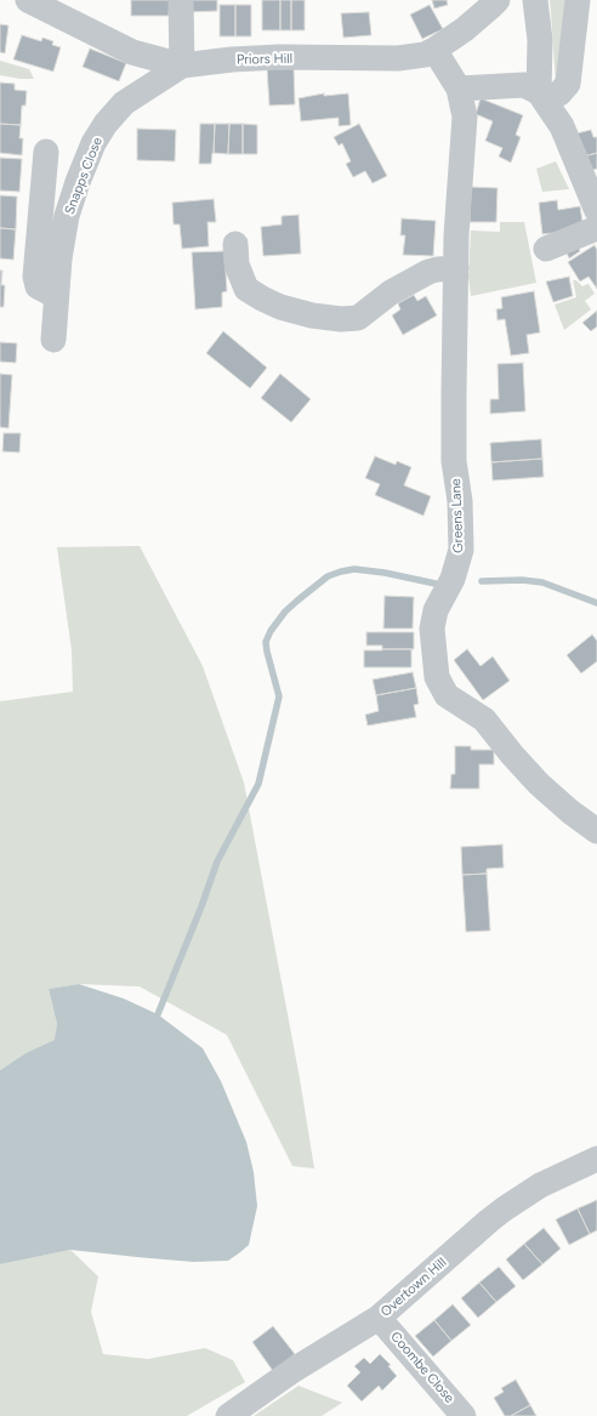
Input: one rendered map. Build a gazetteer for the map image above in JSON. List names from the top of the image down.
{
  "streets": {
    "street": [
      "Priors Hill",
      "Snapps Close",
      "Greens Lane",
      "Overtown Hill",
      "Coombe Close"
    ]
  },
  "crossings": [
    ["Priors Hill", "Snapps Close"],
    ["Priors Hill", "Greens Lane"],
    ["Overtown Hill", "Coombe Close"]
  ]
}
